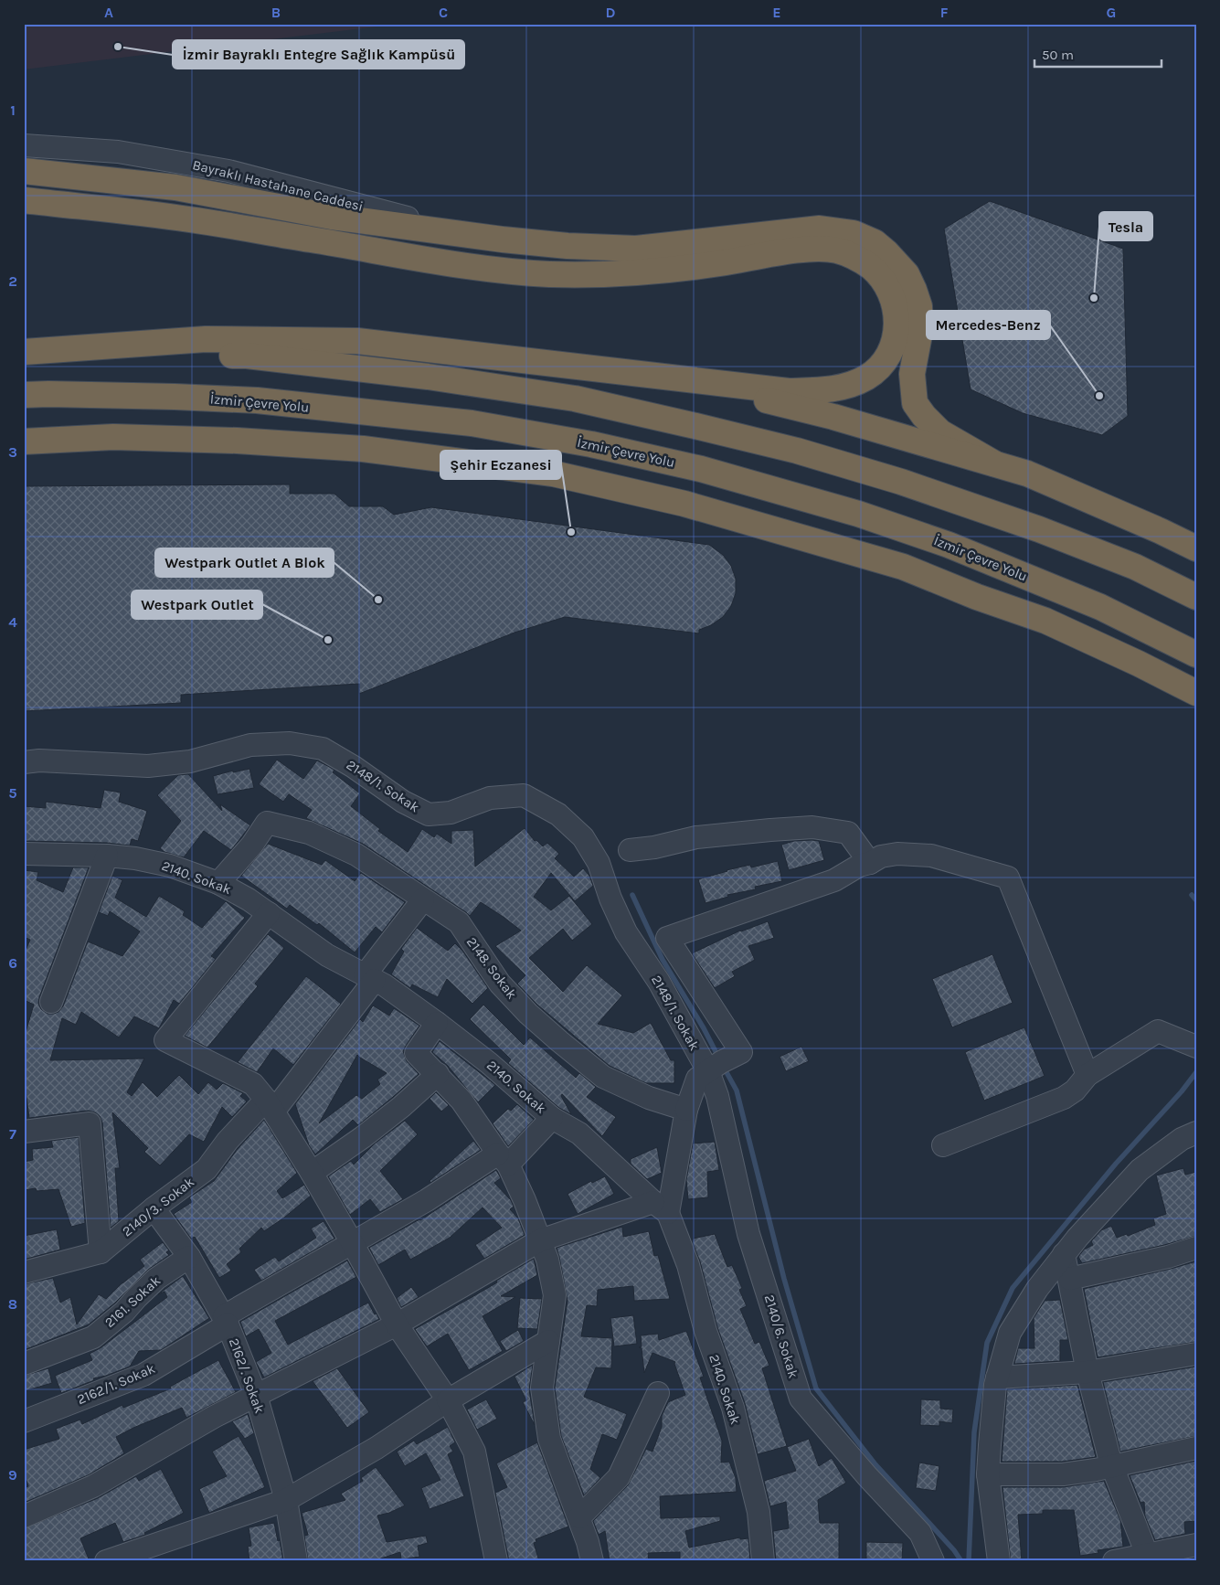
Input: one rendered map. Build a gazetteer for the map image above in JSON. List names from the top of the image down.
{
  "streets": {
    "highway": ["İzmir Çevre Yolu"],
    "street": [
      "Bayraklı Hastahane Caddesi",
      "2148/1. Sokak",
      "2140. Sokak",
      "2148. Sokak",
      "2140/3. Sokak",
      "2161. Sokak",
      "2140/6. Sokak",
      "2162/. Sokak",
      "2162/1. Sokak"
    ]
  },
  "crossings": [
    ["2148/1. Sokak", "2140/6. Sokak"],
    ["2140. Sokak", "2148. Sokak"],
    ["2140. Sokak", "2140/3. Sokak"],
    ["2140. Sokak", "2162/1. Sokak"],
    ["2148. Sokak", "2140/3. Sokak"],
    ["2140/3. Sokak", "2162/. Sokak"],
    ["2161. Sokak", "2162/. Sokak"],
    ["2162/. Sokak", "2162/1. Sokak"]
  ],
  "places": [
    "İzmir Bayraklı Entegre Sağlık Kampüsü",
    "Tesla",
    "Mercedes-Benz",
    "Şehir Eczanesi",
    "Westpark Outlet A Blok",
    "Westpark Outlet"
  ],
  "scale_bar": "50 m",
  "grid": {
    "columns": [
      "A",
      "B",
      "C",
      "D",
      "E",
      "F",
      "G"
    ],
    "rows": [
      "1",
      "2",
      "3",
      "4",
      "5",
      "6",
      "7",
      "8",
      "9"
    ]
  }
}
